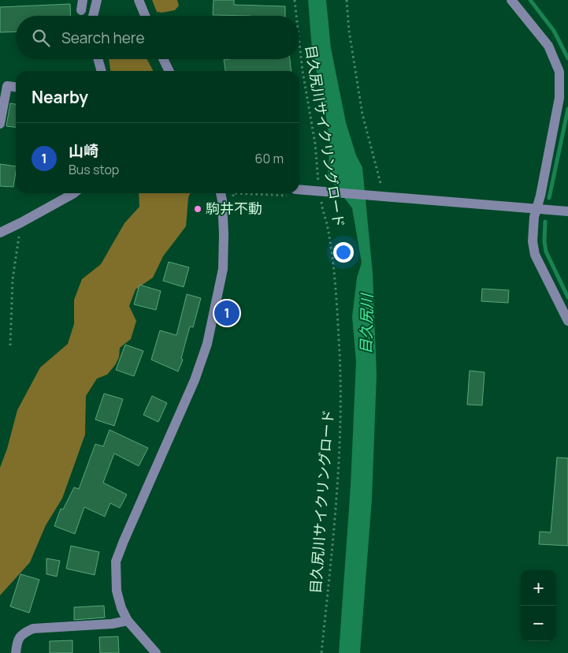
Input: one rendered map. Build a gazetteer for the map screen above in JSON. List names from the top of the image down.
{
  "streets": {
    "path": ["目久尻川サイクリングロード"]
  },
  "water": ["目久尻川"],
  "places": ["駒井不動"],
  "page": {
    "search": "Search here",
    "heading": "Nearby",
    "list": [
      {
        "mark": "1",
        "name": "山崎",
        "note": "Bus stop",
        "value": "60 m"
      }
    ],
    "pins": "1",
    "map_buttons": ["+", "−"]
  }
}
